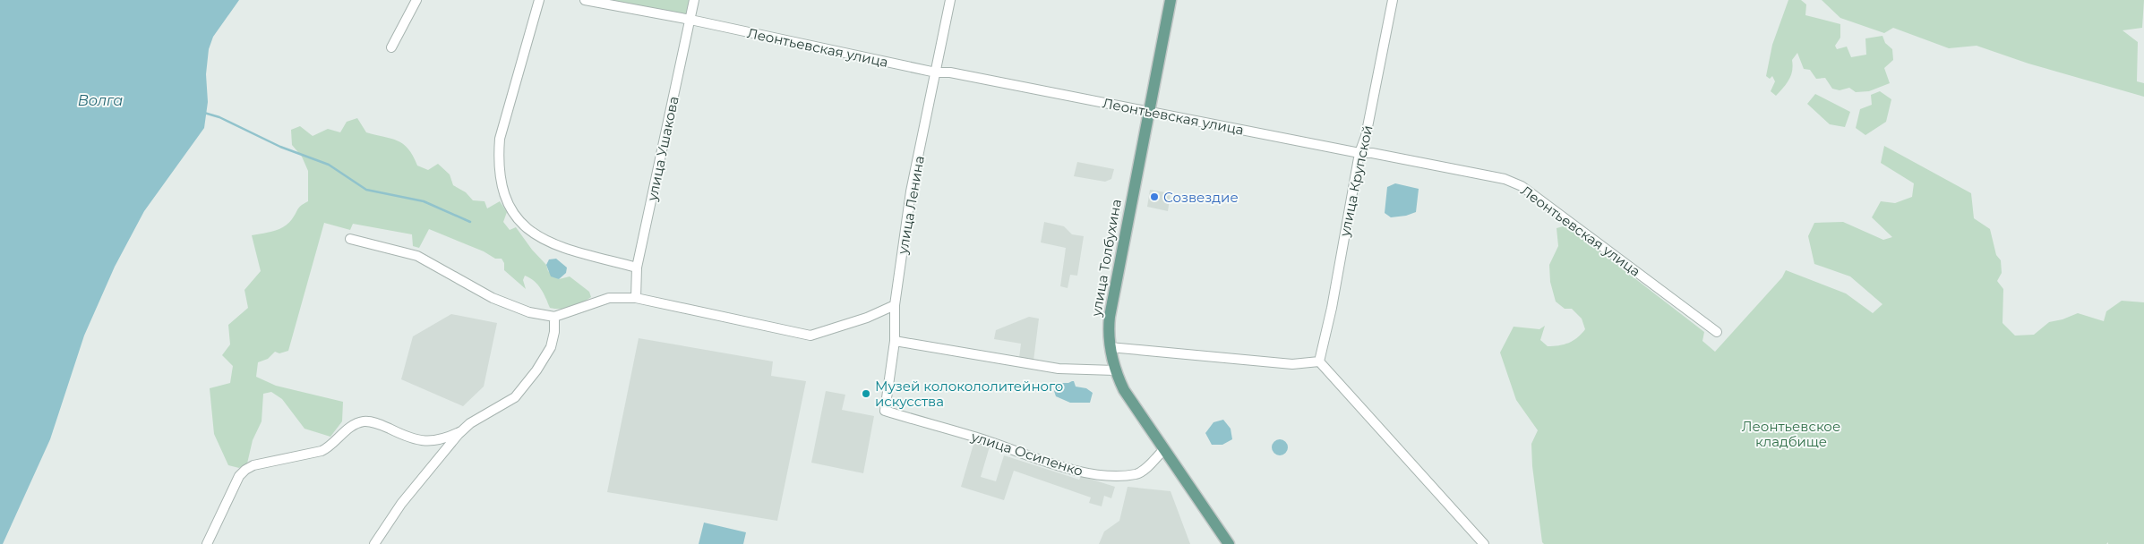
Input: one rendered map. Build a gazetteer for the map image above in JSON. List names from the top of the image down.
{
  "streets": {
    "main road": ["улица Толбухина"],
    "street": [
      "Леонтьевская улица",
      "улица Ушакова",
      "улица Крупской",
      "улица Ленина",
      "улица Осипенко"
    ]
  },
  "crossings": [
    ["Леонтьевская улица", "улица Ушакова"],
    ["Леонтьевская улица", "улица Крупской"],
    ["Леонтьевская улица", "улица Ленина"],
    ["Леонтьевская улица", "улица Толбухина"],
    ["улица Ленина", "улица Осипенко"],
    ["улица Толбухина", "улица Осипенко"]
  ],
  "water": ["Волга"],
  "parks": ["Леонтьевское кладбище"],
  "places": ["Созвездие", "Музей колокололитейного искусства"]
}
